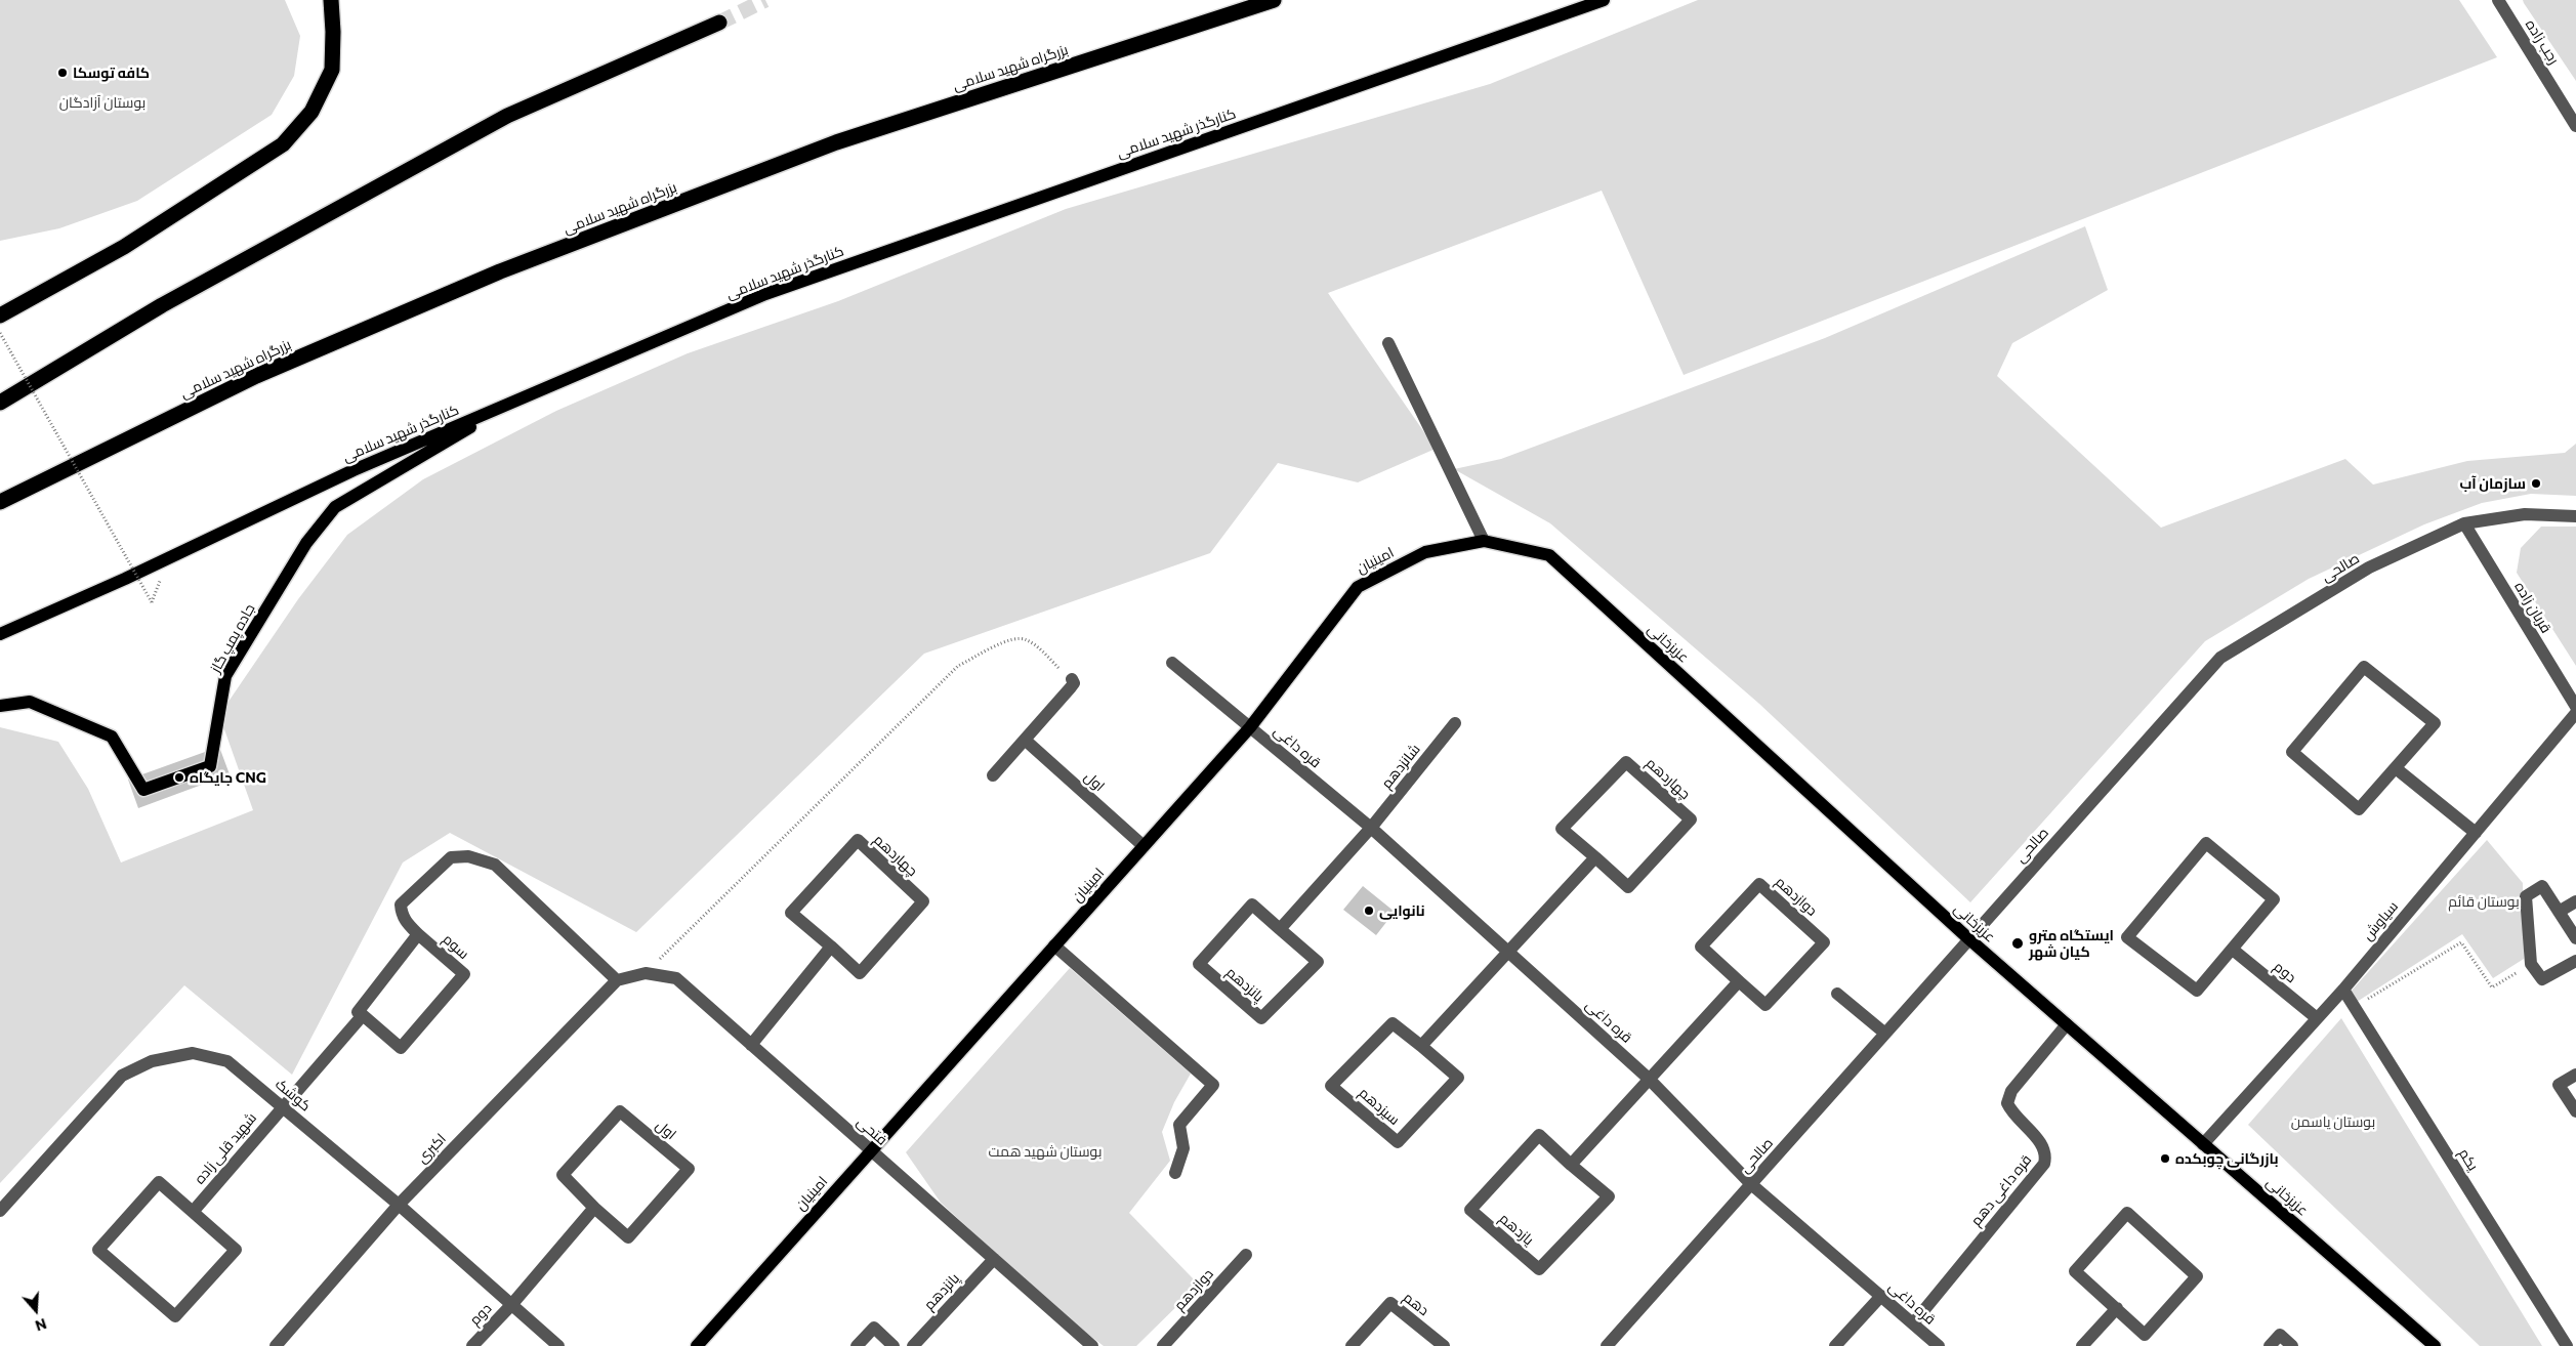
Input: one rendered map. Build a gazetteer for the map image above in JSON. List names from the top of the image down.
{
  "streets": {
    "highway": ["بزرگراه شهید سلامی"],
    "main road": [
      "کنارگذر شهید سلامی",
      "امینیان",
      "جاده پمپ گاز",
      "عزیزخانی"
    ],
    "street": [
      "رجب زاده",
      "صالحی",
      "قربان زاده",
      "قره داغی",
      "شانزدهم",
      "چهاردهم",
      "اول",
      "دوازدهم",
      "سیاوش",
      "سوم",
      "دوم",
      "پانزدهم",
      "کوشک",
      "سیزدهم",
      "فتحی",
      "شهید قلی زاده",
      "اکبری",
      "یکم",
      "قره داغی دهم",
      "یازدهم",
      "دهم"
    ]
  },
  "crossings": [
    ["کنارگذر شهید سلامی", "جاده پمپ گاز"],
    ["امینیان", "عزیزخانی"],
    ["امینیان", "قره داغی"],
    ["امینیان", "اول"],
    ["امینیان", "فتحی"],
    ["صالحی", "قربان زاده"],
    ["صالحی", "عزیزخانی"],
    ["صالحی", "قره داغی"],
    ["عزیزخانی", "سیاوش"],
    ["عزیزخانی", "قره داغی دهم"],
    ["قره داغی", "شانزدهم"],
    ["قره داغی", "قره داغی دهم"],
    ["سیاوش", "دوم"],
    ["سیاوش", "یکم"],
    ["دوم", "کوشک"],
    ["پانزدهم", "فتحی"],
    ["کوشک", "شهید قلی زاده"],
    ["کوشک", "اکبری"],
    ["فتحی", "اکبری"]
  ],
  "parks": [
    "بوستان آزادگان",
    "بوستان قائم",
    "بوستان یاسمن",
    "بوستان شهید همت"
  ],
  "places": [
    "کافه توسکا",
    "سازمان آب",
    "جایگاه CNG",
    "نانوایی",
    "ایستگاه مترو کیان شهر",
    "بازرگانی چوبکده"
  ],
  "north": "bottom"
}
